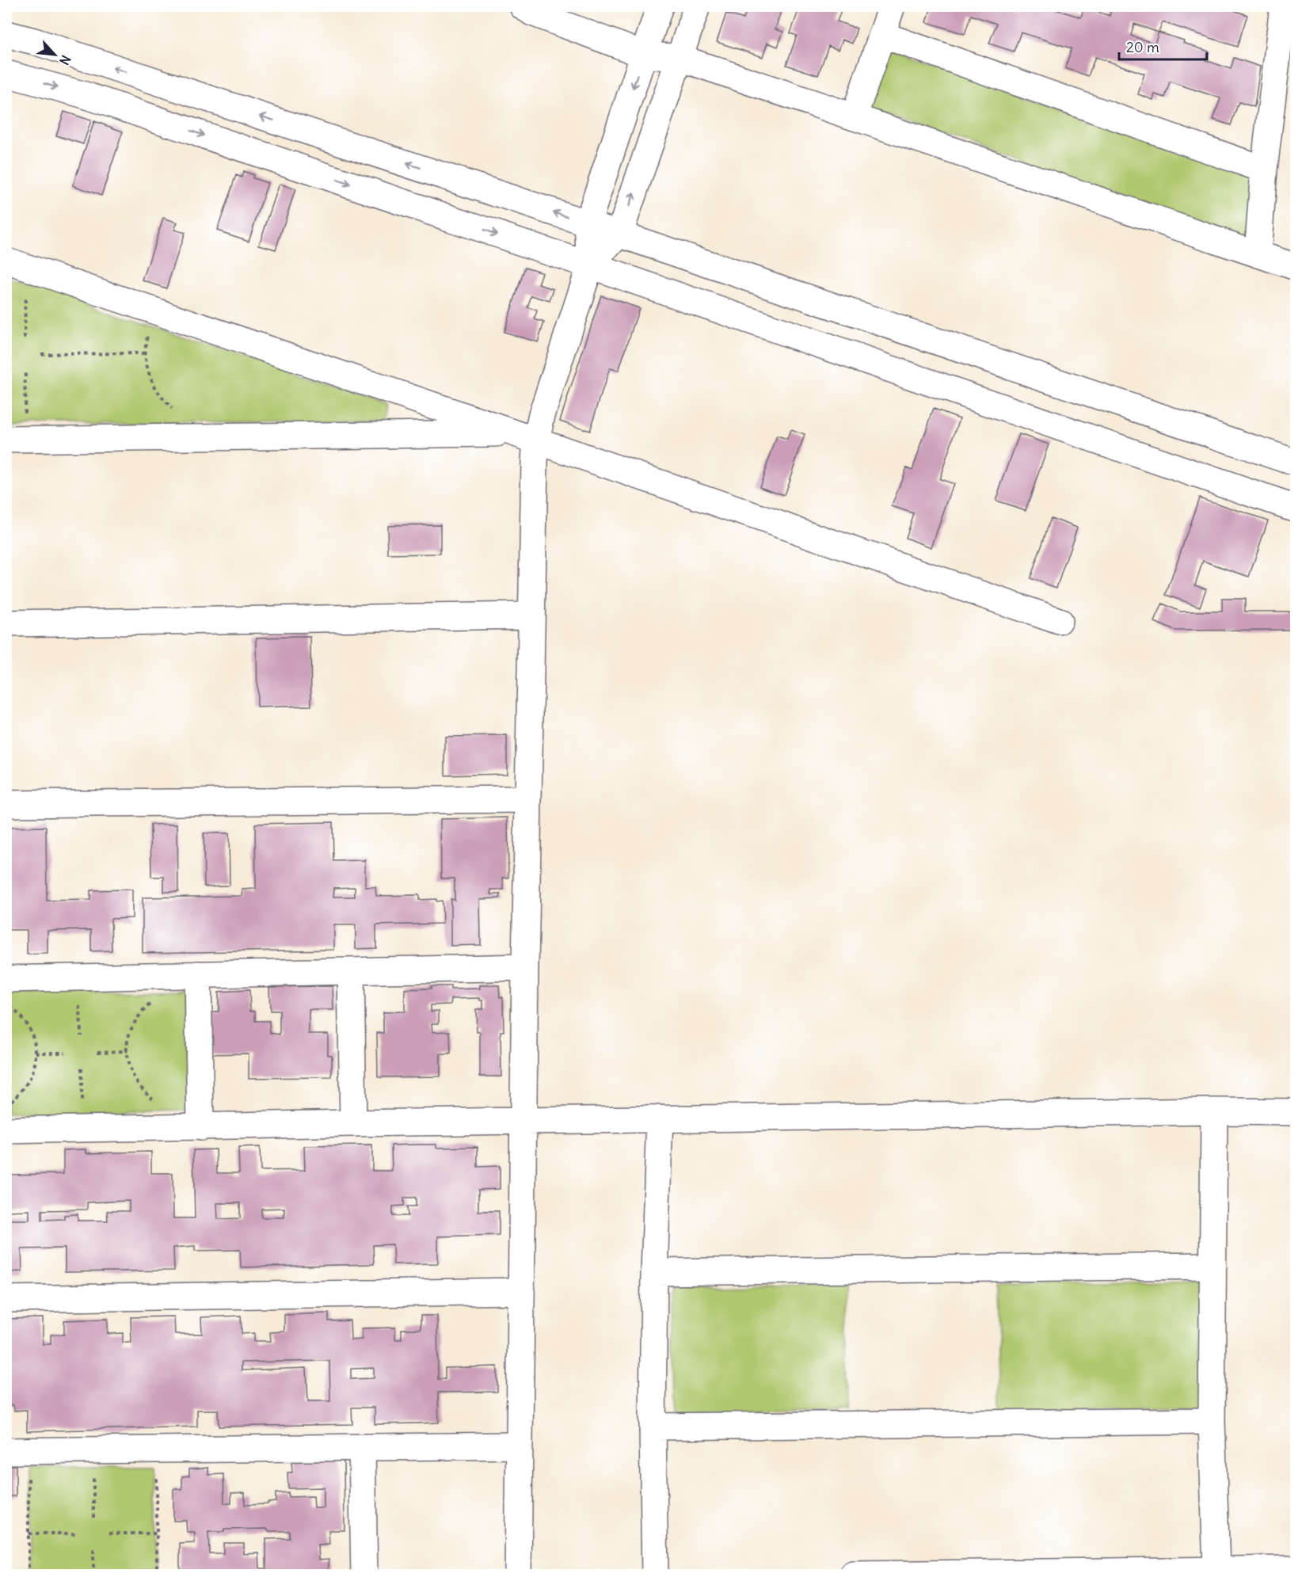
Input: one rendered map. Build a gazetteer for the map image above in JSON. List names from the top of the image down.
{
  "scale_bar": "20 m",
  "north": "bottom right"
}
